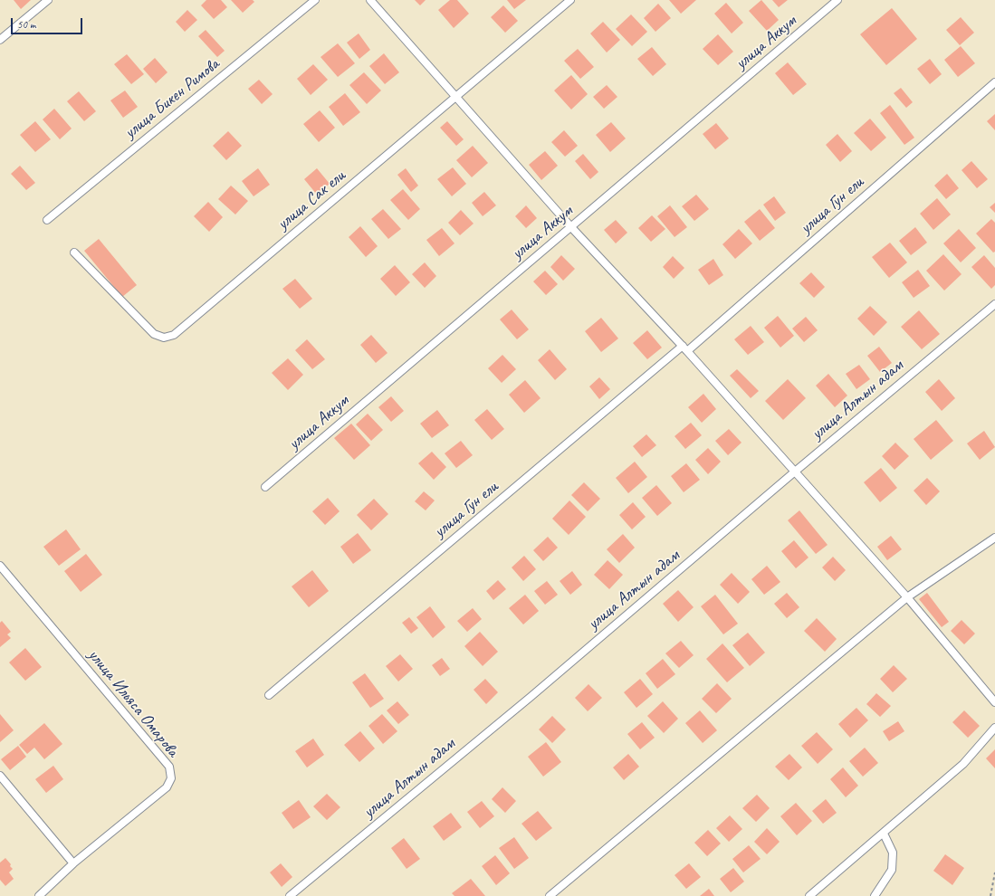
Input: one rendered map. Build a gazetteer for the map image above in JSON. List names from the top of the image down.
{
  "streets": {
    "street": [
      "улица Аккум",
      "улица Бикен Римова",
      "улица Сак ели",
      "улица Гун ели",
      "улица Алтын адам",
      "улица Ильяса Омарова"
    ]
  },
  "scale_bar": "50 m"
}
